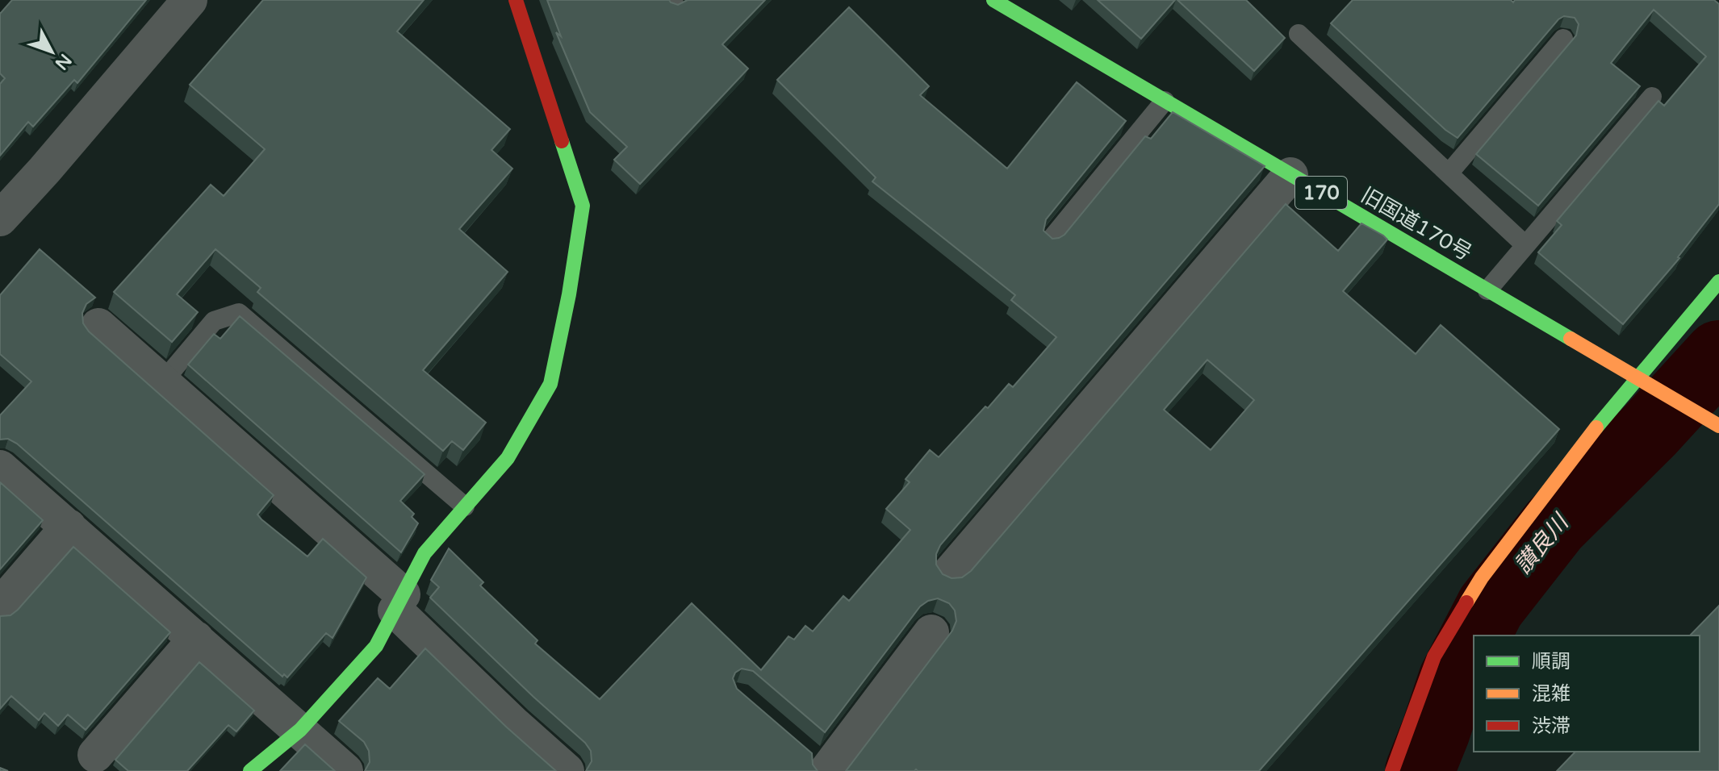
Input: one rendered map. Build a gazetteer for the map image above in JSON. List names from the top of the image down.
{
  "streets": {
    "main road": ["170", "旧国道170号"]
  },
  "water": ["讃良川"],
  "legend": ["順調", "混雑", "渋滞"],
  "north": "bottom right"
}
